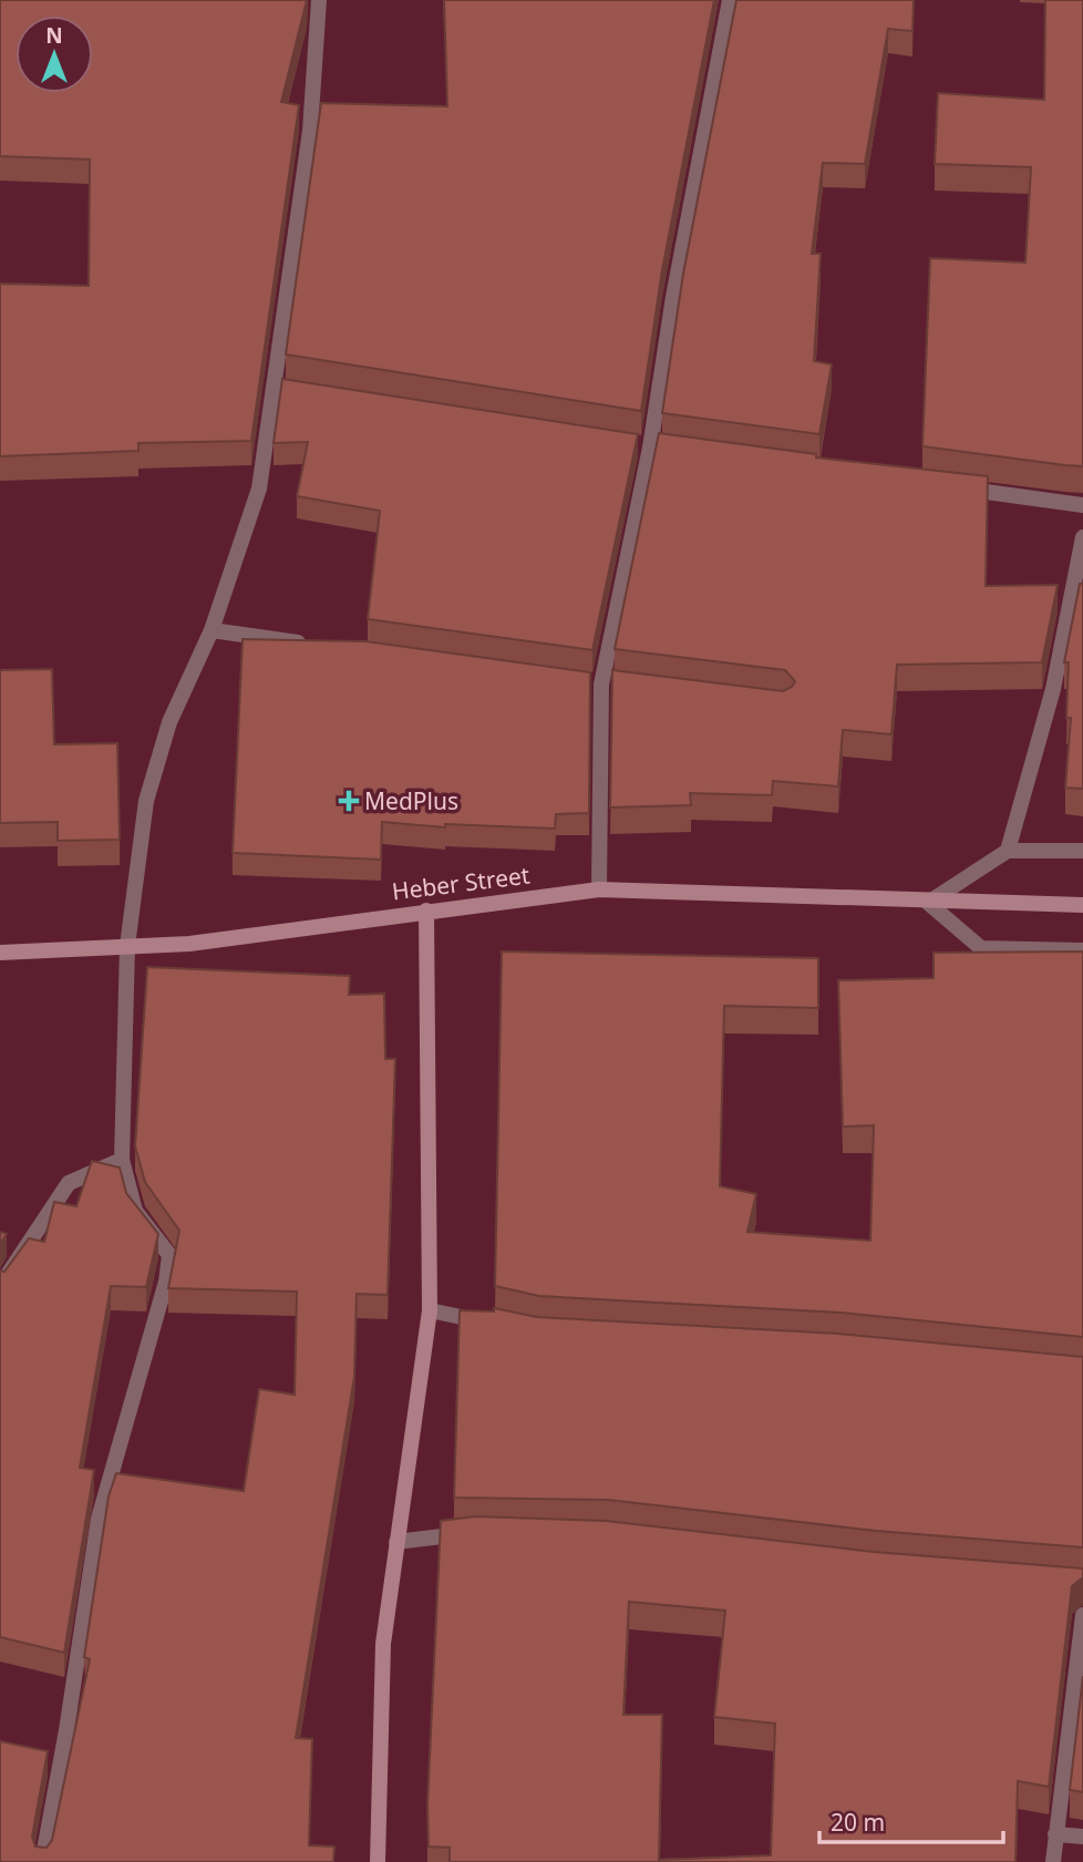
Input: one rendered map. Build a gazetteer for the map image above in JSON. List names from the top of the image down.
{
  "streets": {
    "street": ["Heber Street"]
  },
  "places": {
    "health": ["MedPlus"]
  },
  "scale_bar": "20 m",
  "north": "top"
}
